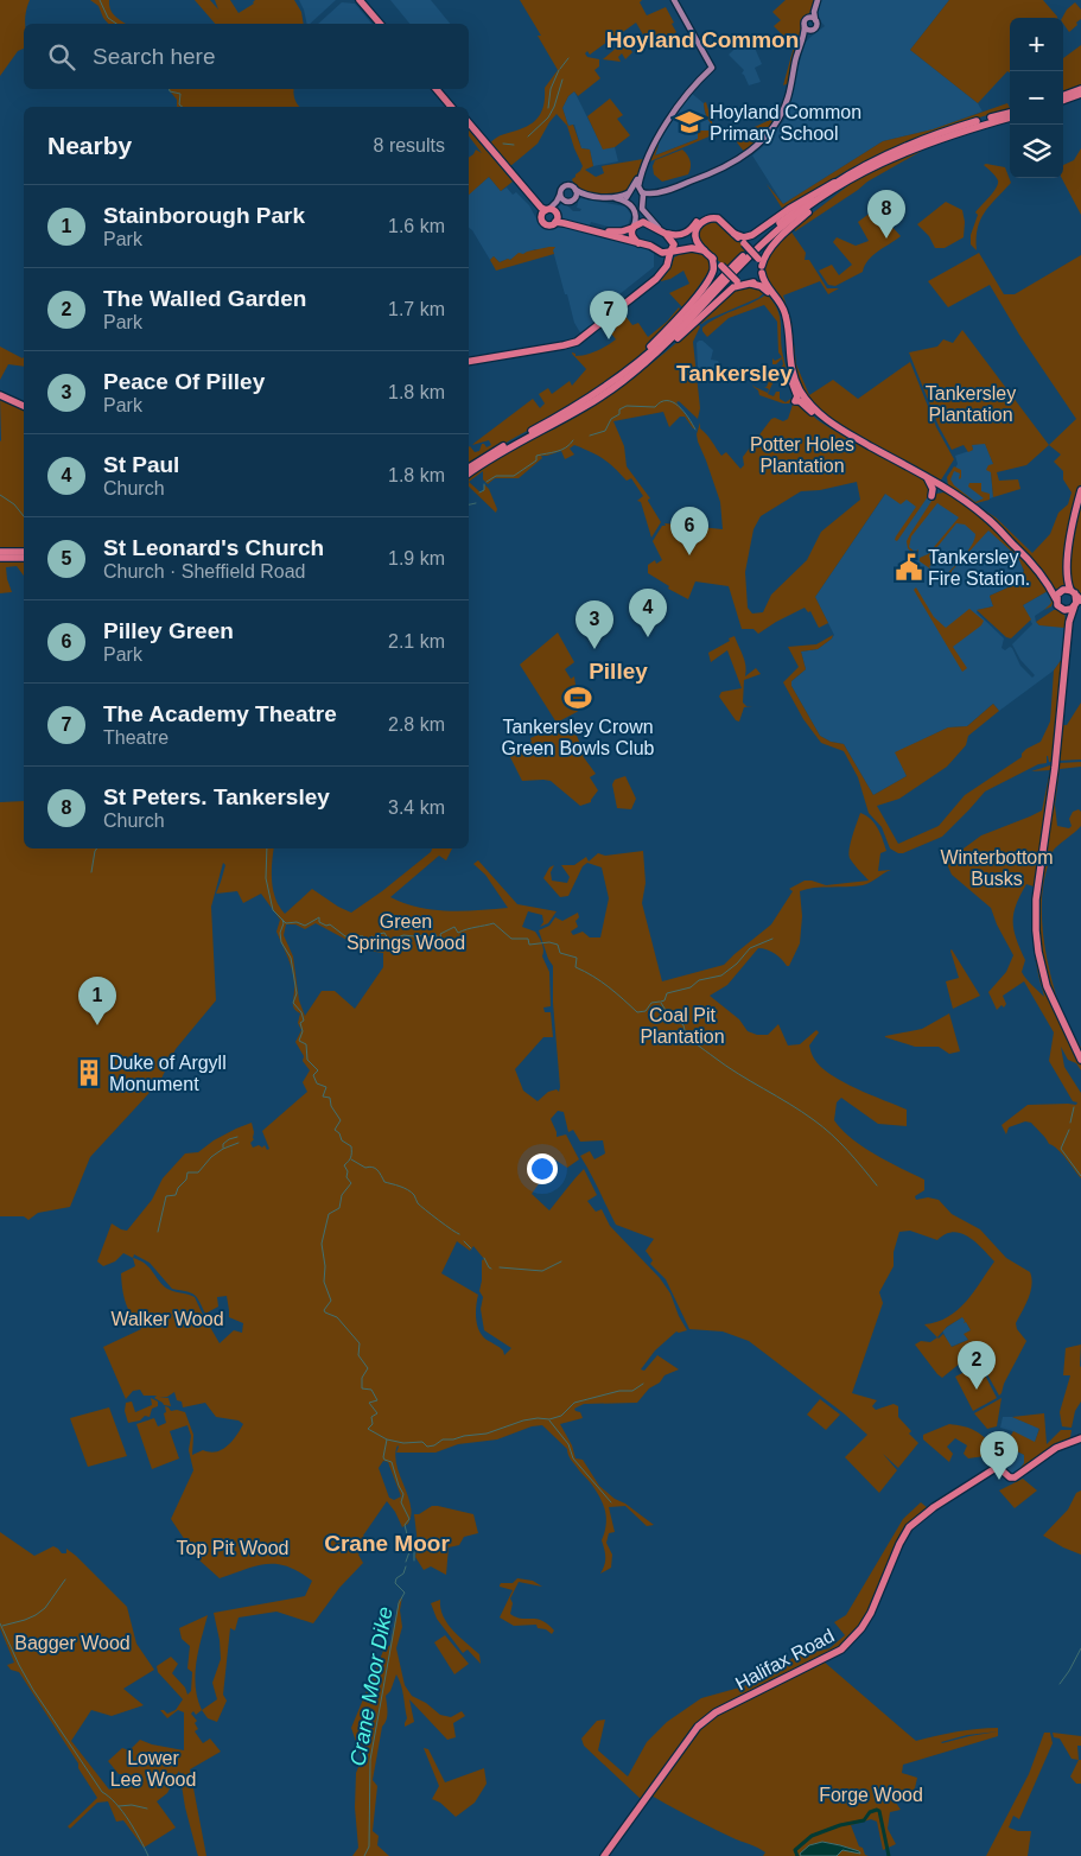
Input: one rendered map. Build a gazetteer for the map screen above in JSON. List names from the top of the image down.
{
  "streets": {
    "highway": ["Halifax Road"]
  },
  "districts": [
    "Hoyland Common",
    "Tankersley",
    "Pilley",
    "Crane Moor"
  ],
  "water": ["Crane Moor Dike"],
  "parks": [
    "Tankersley Plantation",
    "Potter Holes Plantation",
    "Winterbottom Busks",
    "Green Springs Wood",
    "Coal Pit Plantation",
    "Walker Wood",
    "Top Pit Wood",
    "Bagger Wood",
    "Lower Lee Wood",
    "Forge Wood"
  ],
  "places": {
    "school or university": ["Hoyland Common Primary School"],
    "public building": ["Tankersley Fire Station."],
    "sports": ["Tankersley Crown Green Bowls Club"],
    "building": ["Duke of Argyll Monument"]
  },
  "page": {
    "map_buttons": ["+", "−"],
    "search": "Search here",
    "heading": ["Nearby", "8 results"],
    "list": [
      {
        "mark": "1",
        "name": "Stainborough Park",
        "note": "Park",
        "value": "1.6 km"
      },
      {
        "mark": "2",
        "name": "The Walled Garden",
        "note": "Park",
        "value": "1.7 km"
      },
      {
        "mark": "3",
        "name": "Peace Of Pilley",
        "note": "Park",
        "value": "1.8 km"
      },
      {
        "mark": "4",
        "name": "St Paul",
        "note": "Church",
        "value": "1.8 km"
      },
      {
        "mark": "5",
        "name": "St Leonard's Church",
        "note": "Church · Sheffield Road",
        "value": "1.9 km"
      },
      {
        "mark": "6",
        "name": "Pilley Green",
        "note": "Park",
        "value": "2.1 km"
      },
      {
        "mark": "7",
        "name": "The Academy Theatre",
        "note": "Theatre",
        "value": "2.8 km"
      },
      {
        "mark": "8",
        "name": "St Peters. Tankersley",
        "note": "Church",
        "value": "3.4 km"
      }
    ],
    "pins": [
      "8",
      "7",
      "6",
      "4",
      "3",
      "1",
      "2",
      "5"
    ]
  }
}
